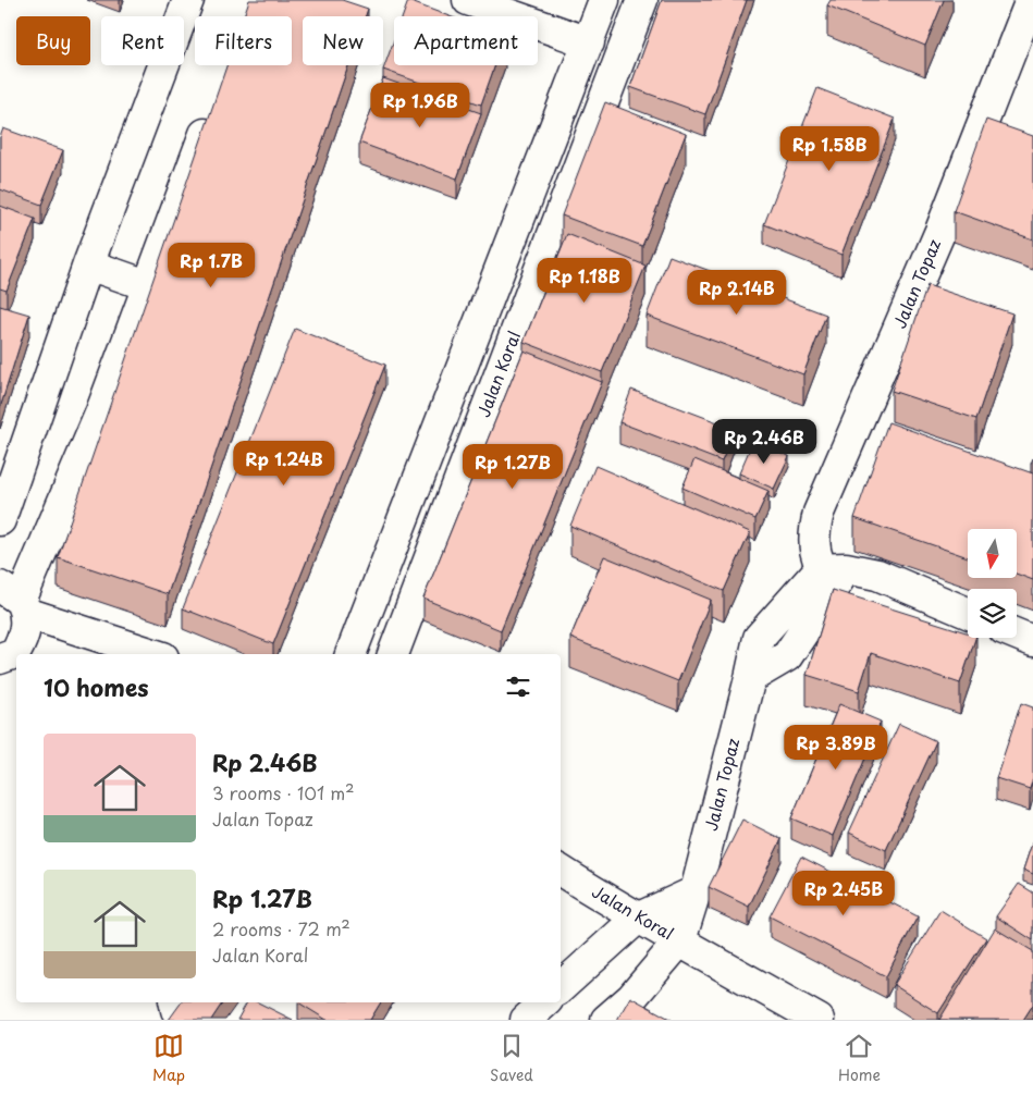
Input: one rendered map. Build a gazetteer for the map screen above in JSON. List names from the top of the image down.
{
  "streets": {
    "street": ["Jalan Topaz", "Jalan Koral"]
  },
  "crossings": [
    ["Jalan Topaz", "Jalan Koral"]
  ],
  "north": "bottom",
  "page": {
    "chip": [
      "Buy",
      "Rent",
      "Filters",
      "New",
      "Apartment"
    ],
    "price": [
      "Rp 1.96B",
      "Rp 1.58B",
      "Rp 1.7B",
      "Rp 1.18B",
      "Rp 2.14B",
      "Rp 2.46B",
      "Rp 1.24B",
      "Rp 1.27B",
      "Rp 3.89B",
      "Rp 2.45B"
    ],
    "heading": "10 homes",
    "list": [
      {
        "name": "Rp 2.46B",
        "note": "3 rooms · 101 m² · Jalan Topaz"
      },
      {
        "name": "Rp 1.27B",
        "note": "2 rooms · 72 m² · Jalan Koral"
      }
    ],
    "tabs": ["Map", "Saved", "Home"]
  }
}
